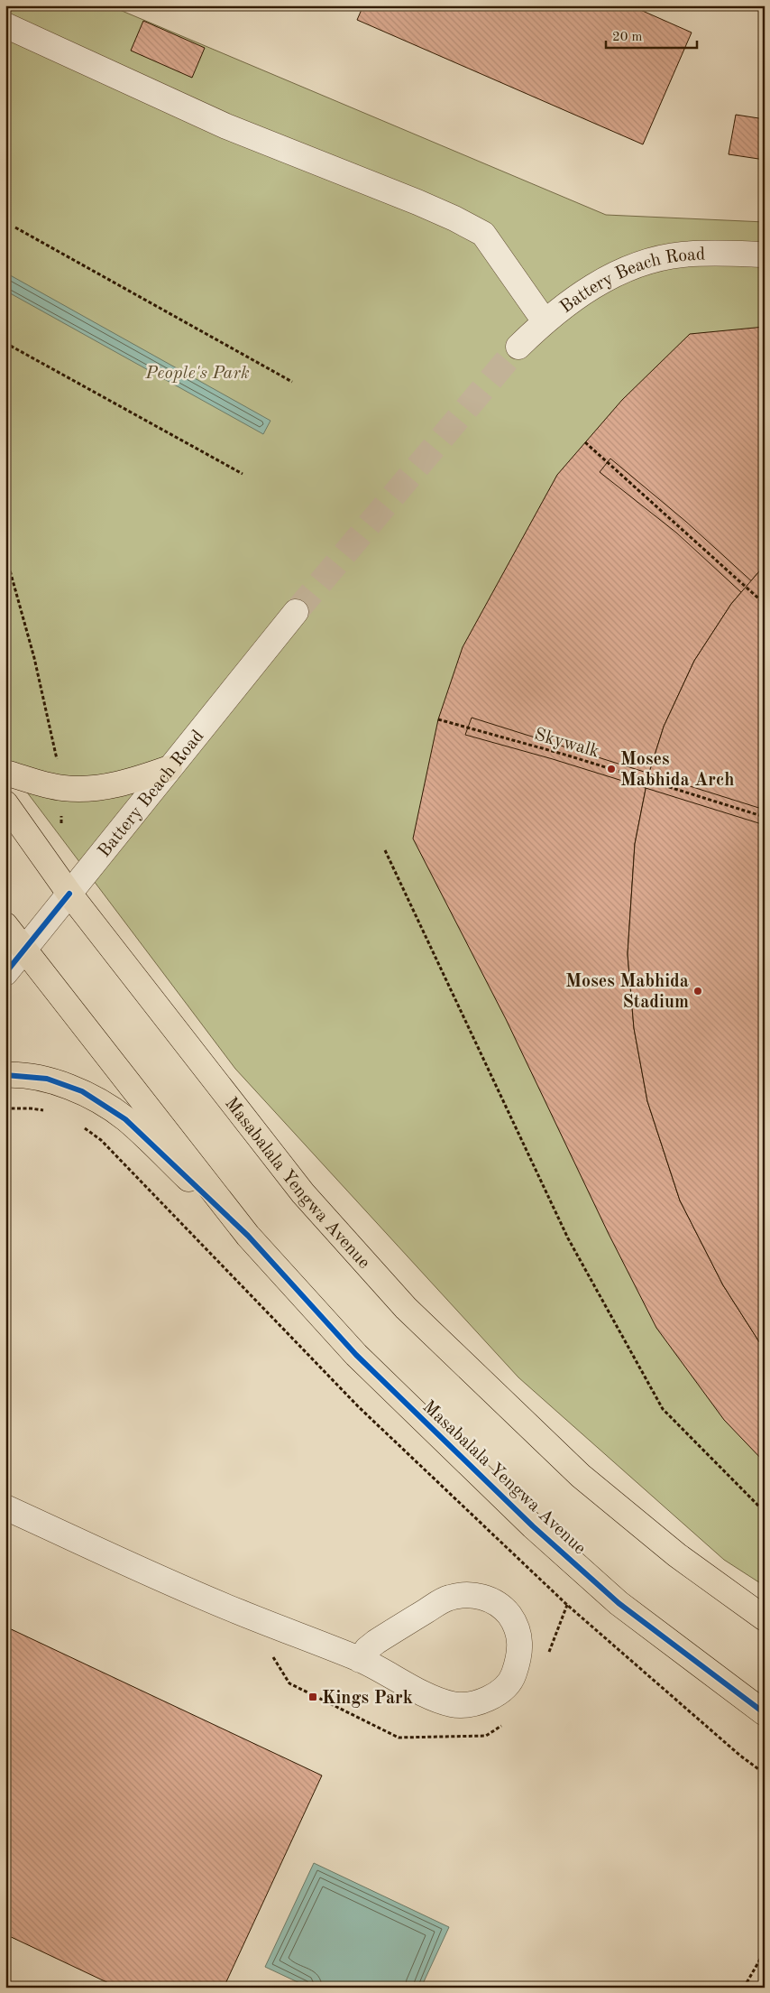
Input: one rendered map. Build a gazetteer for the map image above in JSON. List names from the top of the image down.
{
  "streets": {
    "main road": ["Masabalala Yengwa Avenue"],
    "street": ["Battery Beach Road"],
    "path": ["Skywalk"]
  },
  "crossings": [
    ["Battery Beach Road", "Masabalala Yengwa Avenue"]
  ],
  "parks": ["People's Park"],
  "places": {
    "other": ["Moses Mabhida Arch", "Moses Mabhida Stadium"],
    "transit": ["Kings Park"]
  },
  "scale_bar": "20 m"
}
